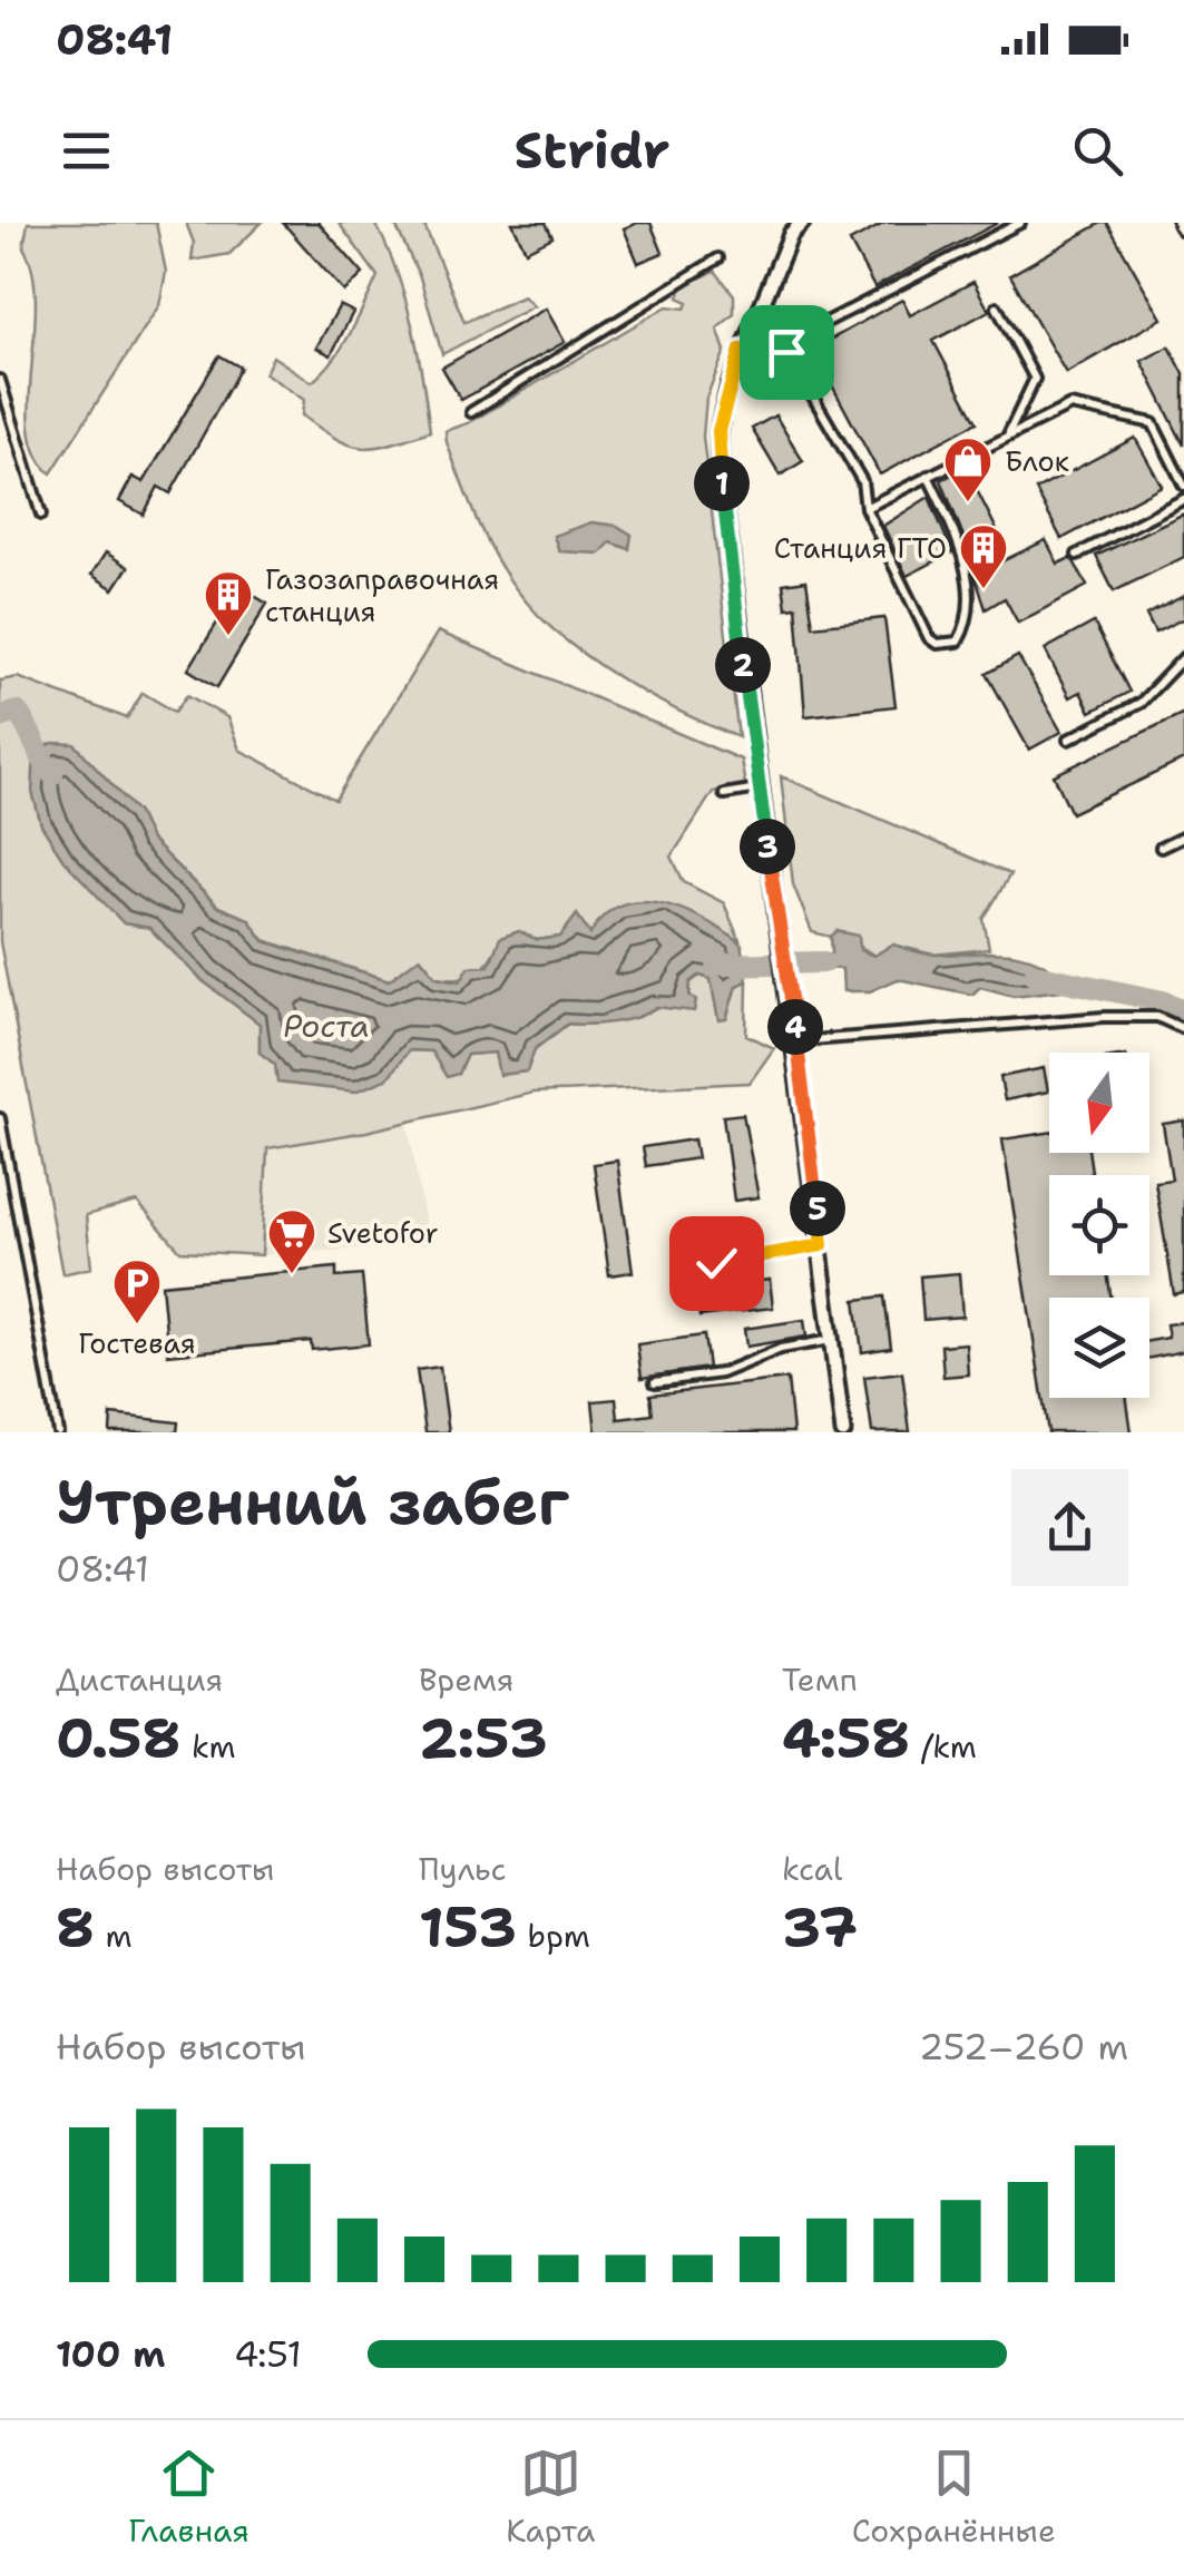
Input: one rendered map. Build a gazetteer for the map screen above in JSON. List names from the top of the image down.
{
  "water": ["Роста"],
  "places": {
    "shop": ["Блок"],
    "building": ["Станция ГТО", "Газозаправочная станция"],
    "supermarket": ["Svetofor"],
    "parking": ["Гостевая"]
  },
  "north": "bottom",
  "page": {
    "status": "08:41",
    "header": "Stridr",
    "pins": [
      "1",
      "2",
      "3",
      "4",
      "5"
    ],
    "heading": ["Утренний забег", "08:41"],
    "stats": [
      ["Дистанция", "0.58 km"],
      ["Время", "2:53"],
      ["Темп", "4:58 /km"],
      ["Набор высоты", "8 m"],
      ["Пульс", "153 bpm"],
      ["kcal", "37"]
    ],
    "chart": ["Набор высоты", "252–260 m"],
    "list": [
      {
        "name": "100 m",
        "note": "4:51"
      }
    ],
    "tabs": ["Главная", "Карта", "Сохранённые"]
  }
}
